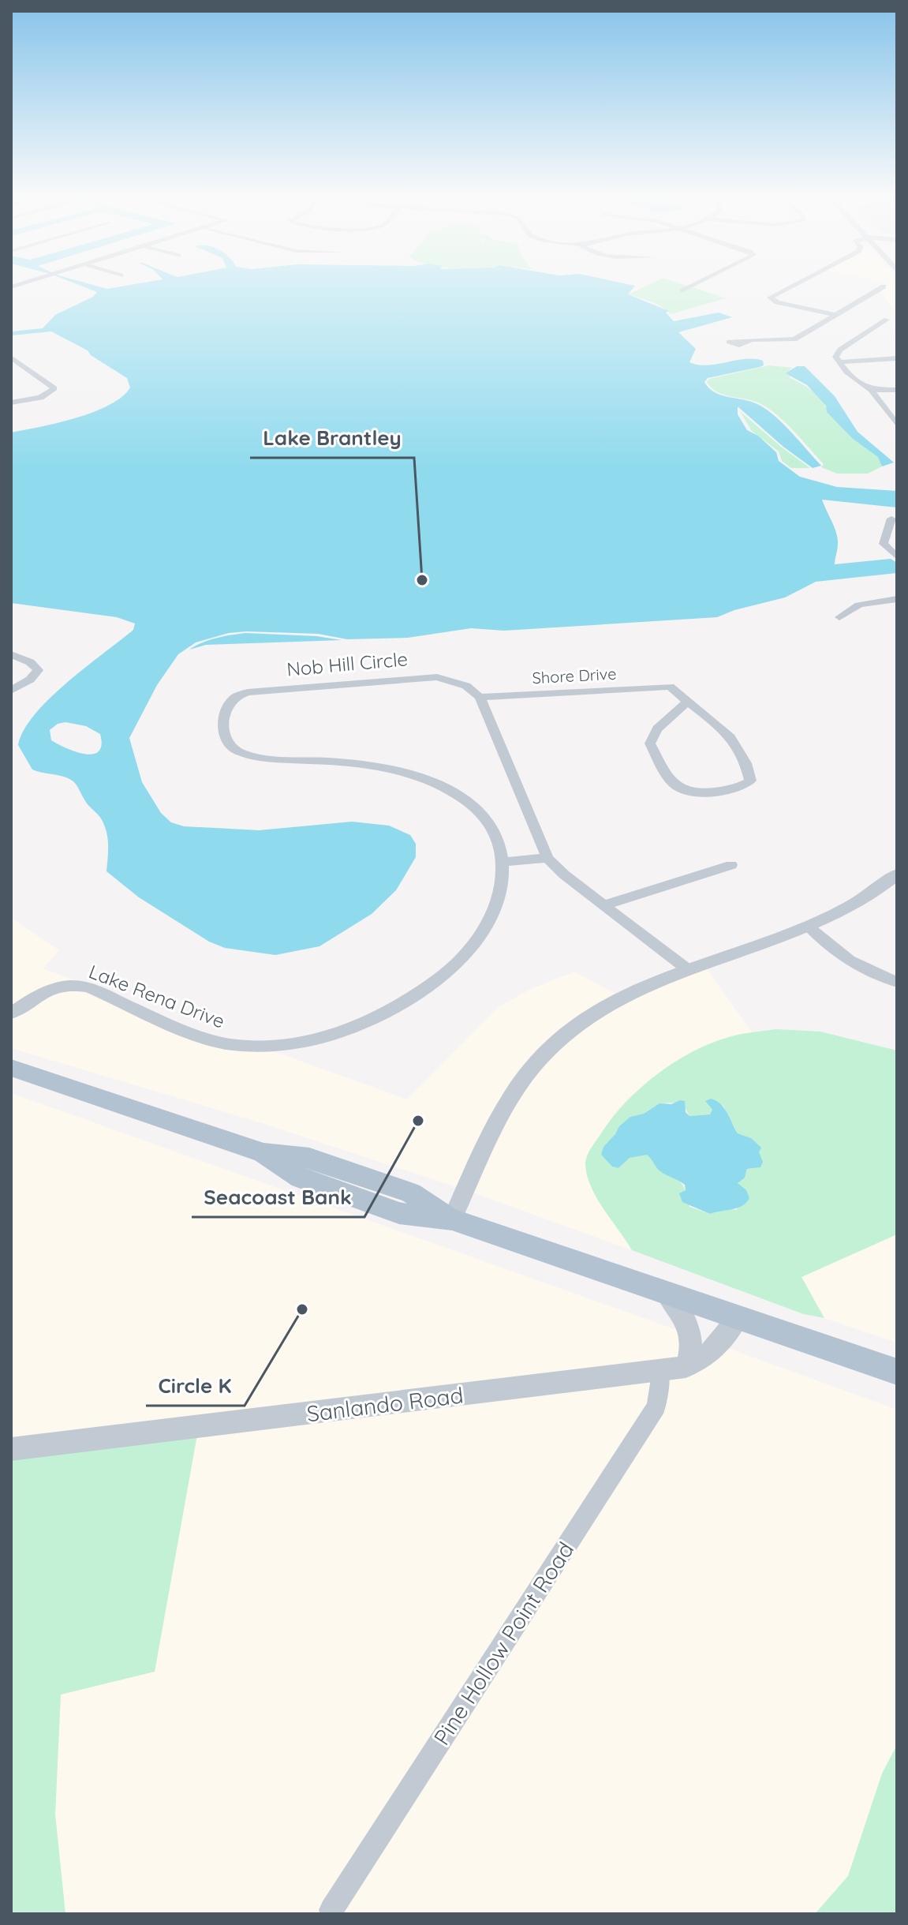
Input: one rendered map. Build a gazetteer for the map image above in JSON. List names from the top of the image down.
{
  "streets": {
    "street": [
      "Nob Hill Circle",
      "Shore Drive",
      "Lake Rena Drive",
      "Sanlando Road",
      "Pine Hollow Point Road"
    ]
  },
  "crossings": [
    ["Nob Hill Circle", "Shore Drive"],
    ["Nob Hill Circle", "Lake Rena Drive"],
    ["Sanlando Road", "Pine Hollow Point Road"]
  ],
  "places": ["Lake Brantley", "Seacoast Bank", "Circle K"]
}
